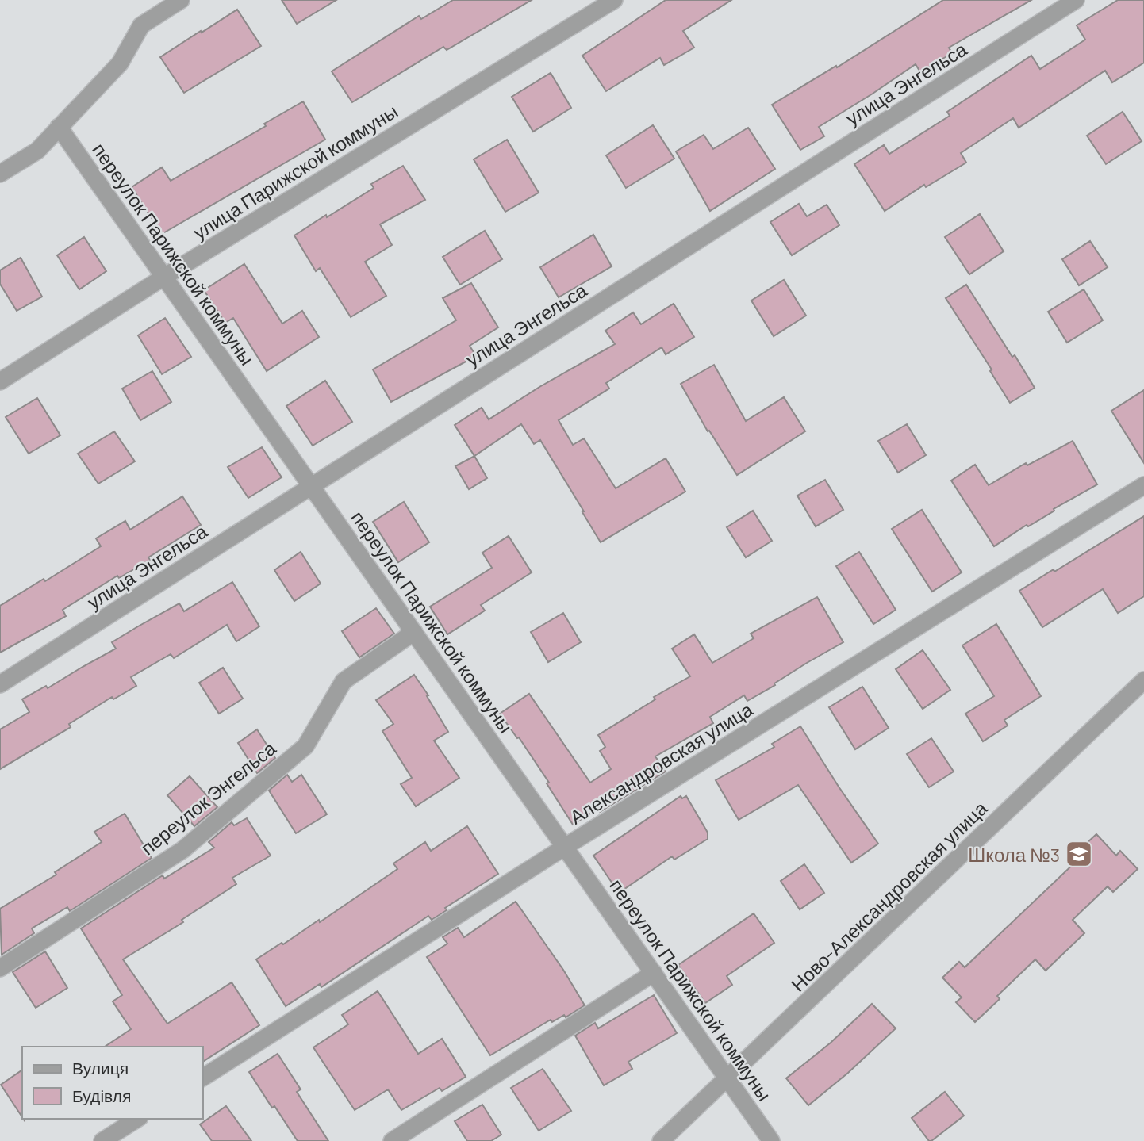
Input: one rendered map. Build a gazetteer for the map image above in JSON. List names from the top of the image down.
{
  "streets": {
    "street": [
      "улица Энгельса",
      "улица Парижской коммуны",
      "переулок Парижской коммуны",
      "Александровская улица",
      "переулок Энгельса",
      "Ново-Александровская улица"
    ]
  },
  "crossings": [
    ["улица Энгельса", "переулок Парижской коммуны"],
    ["улица Парижской коммуны", "переулок Парижской коммуны"],
    ["переулок Парижской коммуны", "Александровская улица"],
    ["переулок Парижской коммуны", "переулок Энгельса"],
    ["переулок Парижской коммуны", "Ново-Александровская улица"]
  ],
  "places": {
    "school or university": ["Школа №3"]
  },
  "legend": ["Вулиця", "Будівля"]
}
